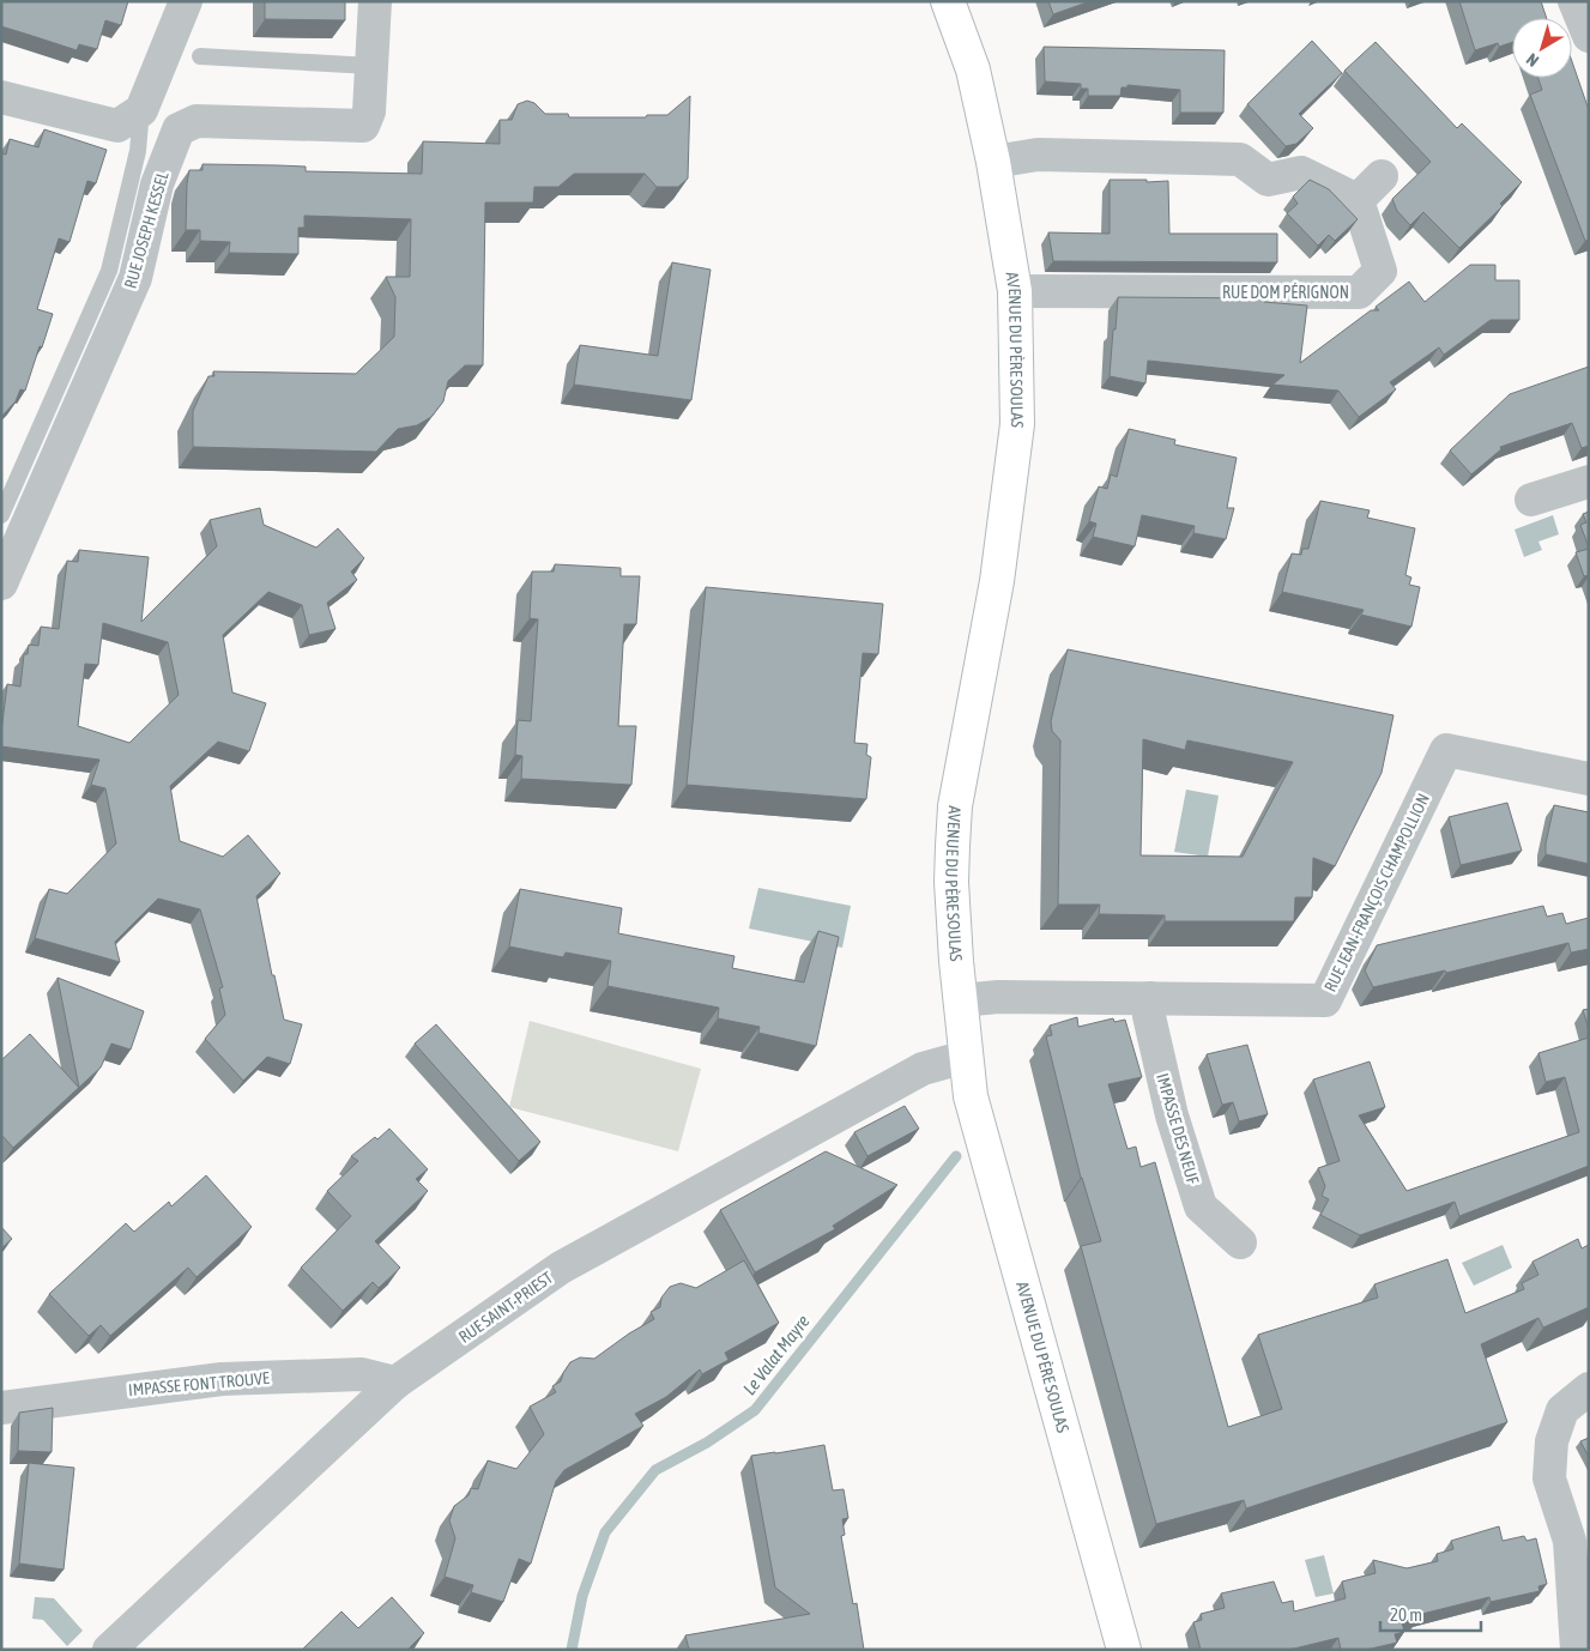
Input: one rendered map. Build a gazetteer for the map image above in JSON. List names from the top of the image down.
{
  "streets": {
    "main road": ["AVENUE DU PÈRE SOULAS"],
    "street": [
      "RUE JOSEPH KESSEL",
      "RUE DOM PÉRIGNON",
      "RUE JEAN-FRANÇOIS CHAMPOLLION",
      "IMPASSE DES NEUF",
      "RUE SAINT-PRIEST",
      "IMPASSE FONT TROUVE"
    ]
  },
  "crossings": [
    ["RUE DOM PÉRIGNON", "AVENUE DU PÈRE SOULAS"],
    ["AVENUE DU PÈRE SOULAS", "RUE JEAN-FRANÇOIS CHAMPOLLION"],
    ["AVENUE DU PÈRE SOULAS", "RUE SAINT-PRIEST"],
    ["RUE JEAN-FRANÇOIS CHAMPOLLION", "IMPASSE DES NEUF"],
    ["RUE SAINT-PRIEST", "IMPASSE FONT TROUVE"]
  ],
  "water": ["Le Valat Mayre"],
  "scale_bar": "20 m",
  "north": "bottom left"
}
